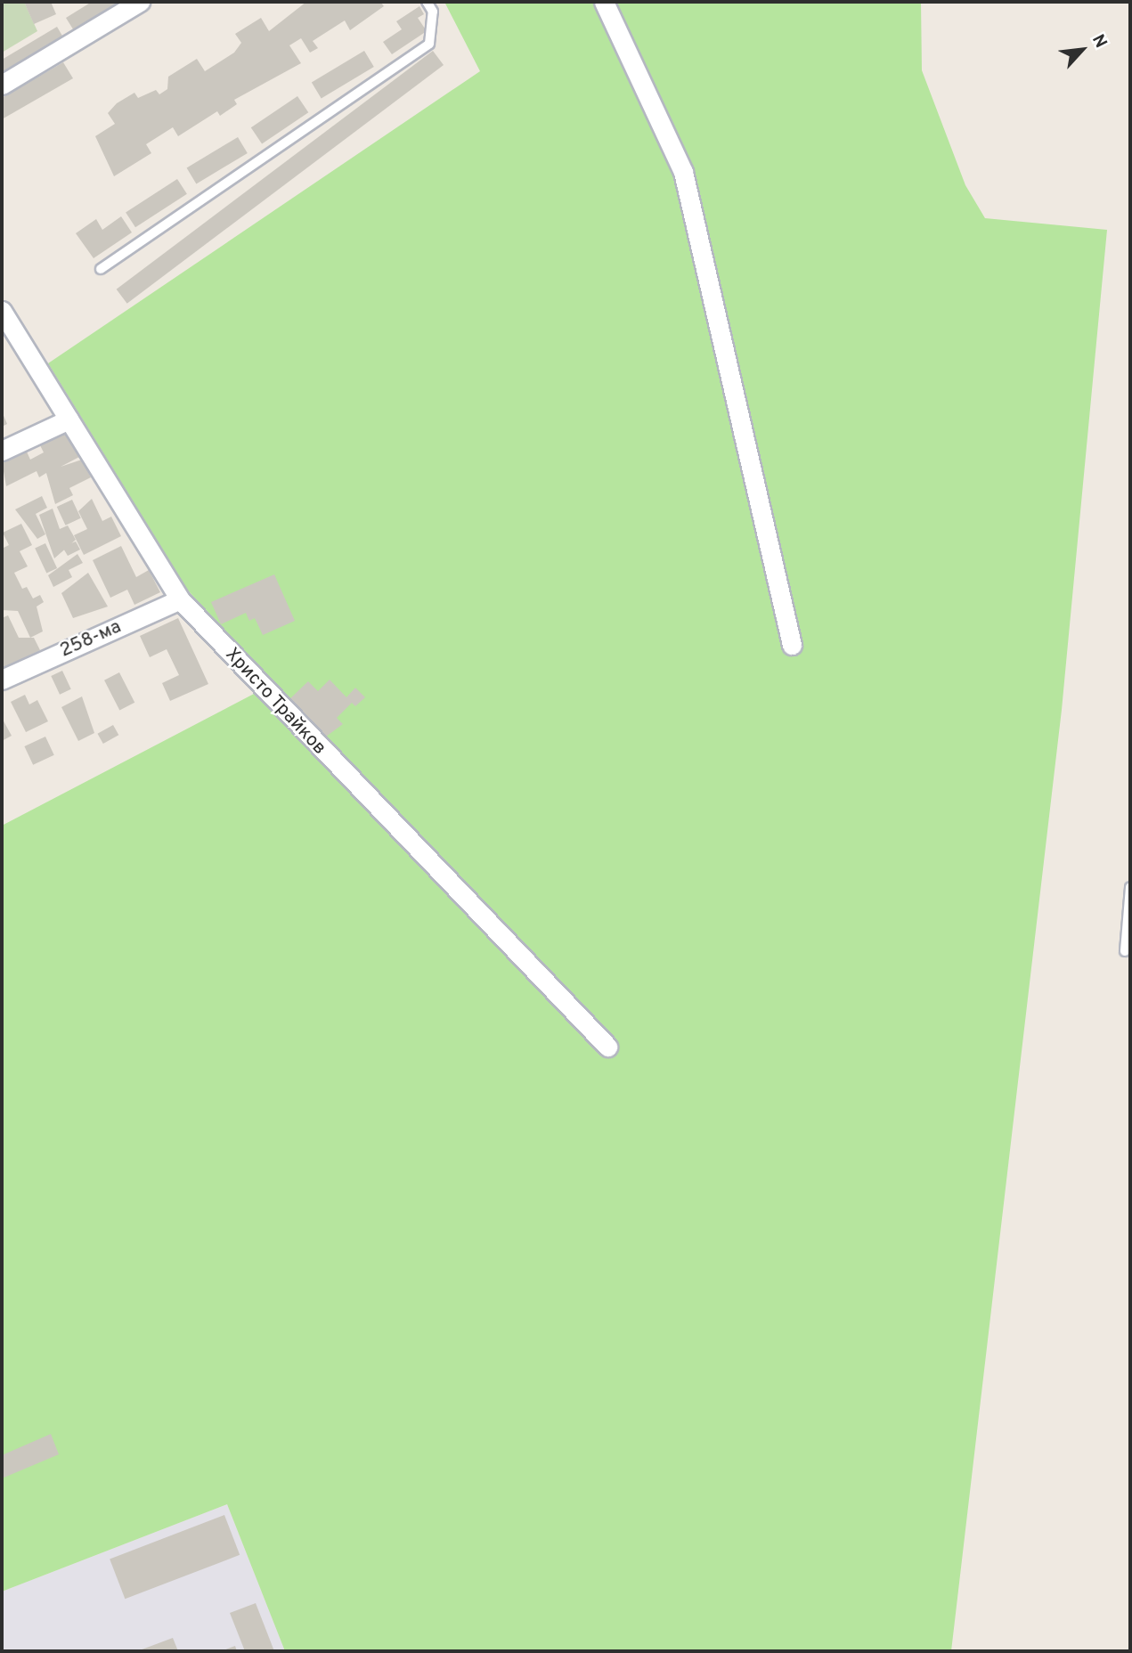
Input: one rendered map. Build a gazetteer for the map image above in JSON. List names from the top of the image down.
{
  "streets": {
    "street": ["258-ма", "Христо Трайков"]
  },
  "crossings": [
    ["258-ма", "Христо Трайков"]
  ],
  "north": "top right"
}
